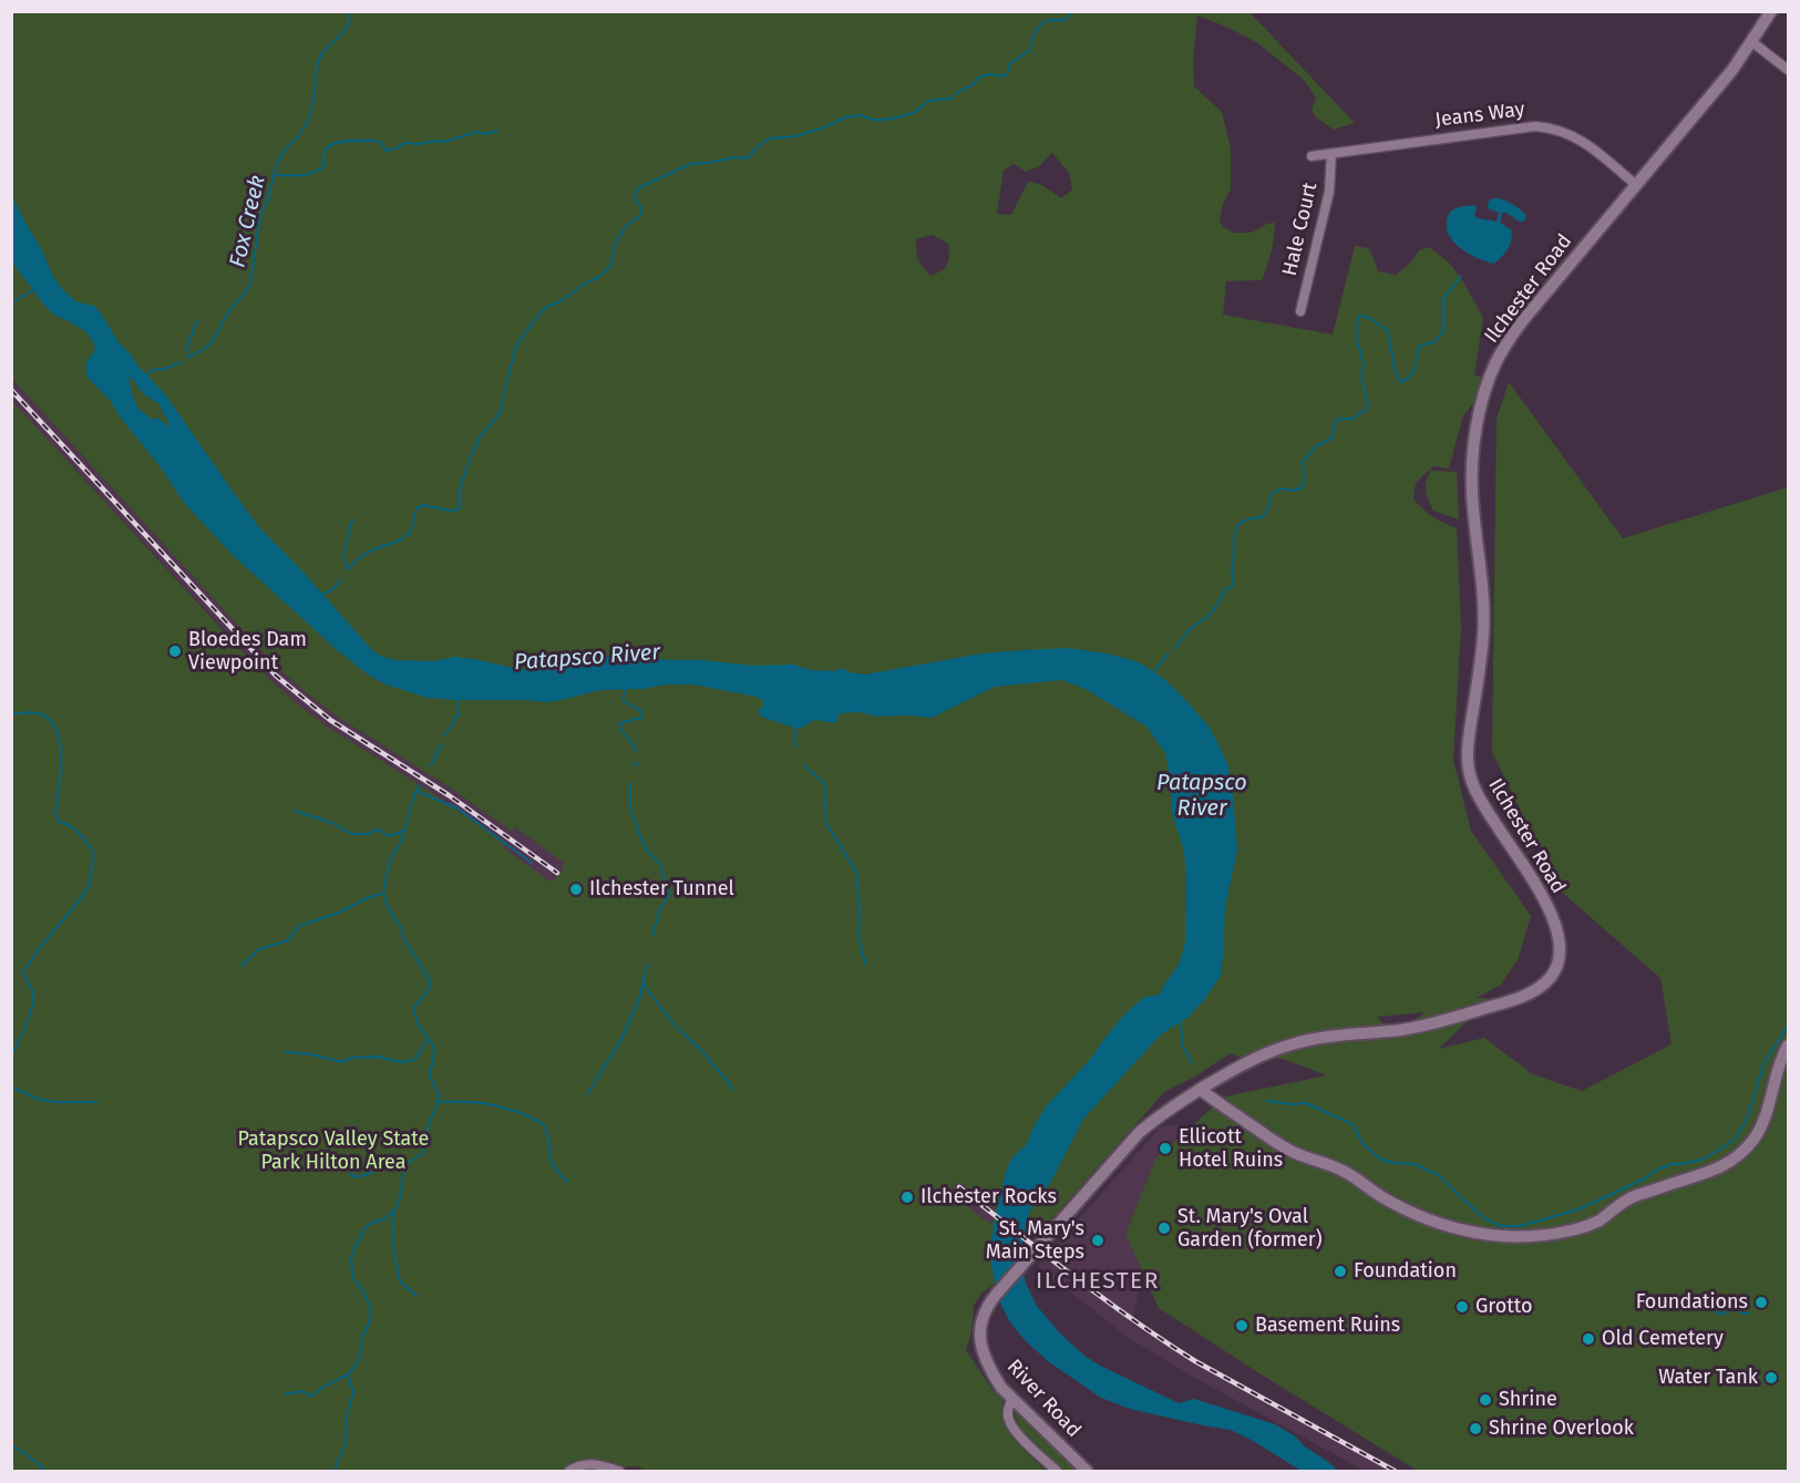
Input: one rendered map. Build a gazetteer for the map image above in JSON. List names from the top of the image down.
{
  "streets": {
    "street": [
      "Jeans Way",
      "Hale Court",
      "Ilchester Road",
      "River Road"
    ]
  },
  "crossings": [
    ["Jeans Way", "Hale Court"],
    ["Jeans Way", "Ilchester Road"],
    ["Ilchester Road", "River Road"]
  ],
  "districts": ["ILCHESTER"],
  "water": ["Fox Creek", "Patapsco River"],
  "parks": ["Patapsco Valley State Park Hilton Area"],
  "places": [
    "Bloedes Dam Viewpoint",
    "Ilchester Tunnel",
    "Ellicott Hotel Ruins",
    "Ilchester Rocks",
    "St. Mary's Oval Garden (former)",
    "St. Mary's Main Steps",
    "Foundation",
    "Foundations",
    "Grotto",
    "Basement Ruins",
    "Old Cemetery",
    "Water Tank",
    "Shrine",
    "Shrine Overlook"
  ]
}
